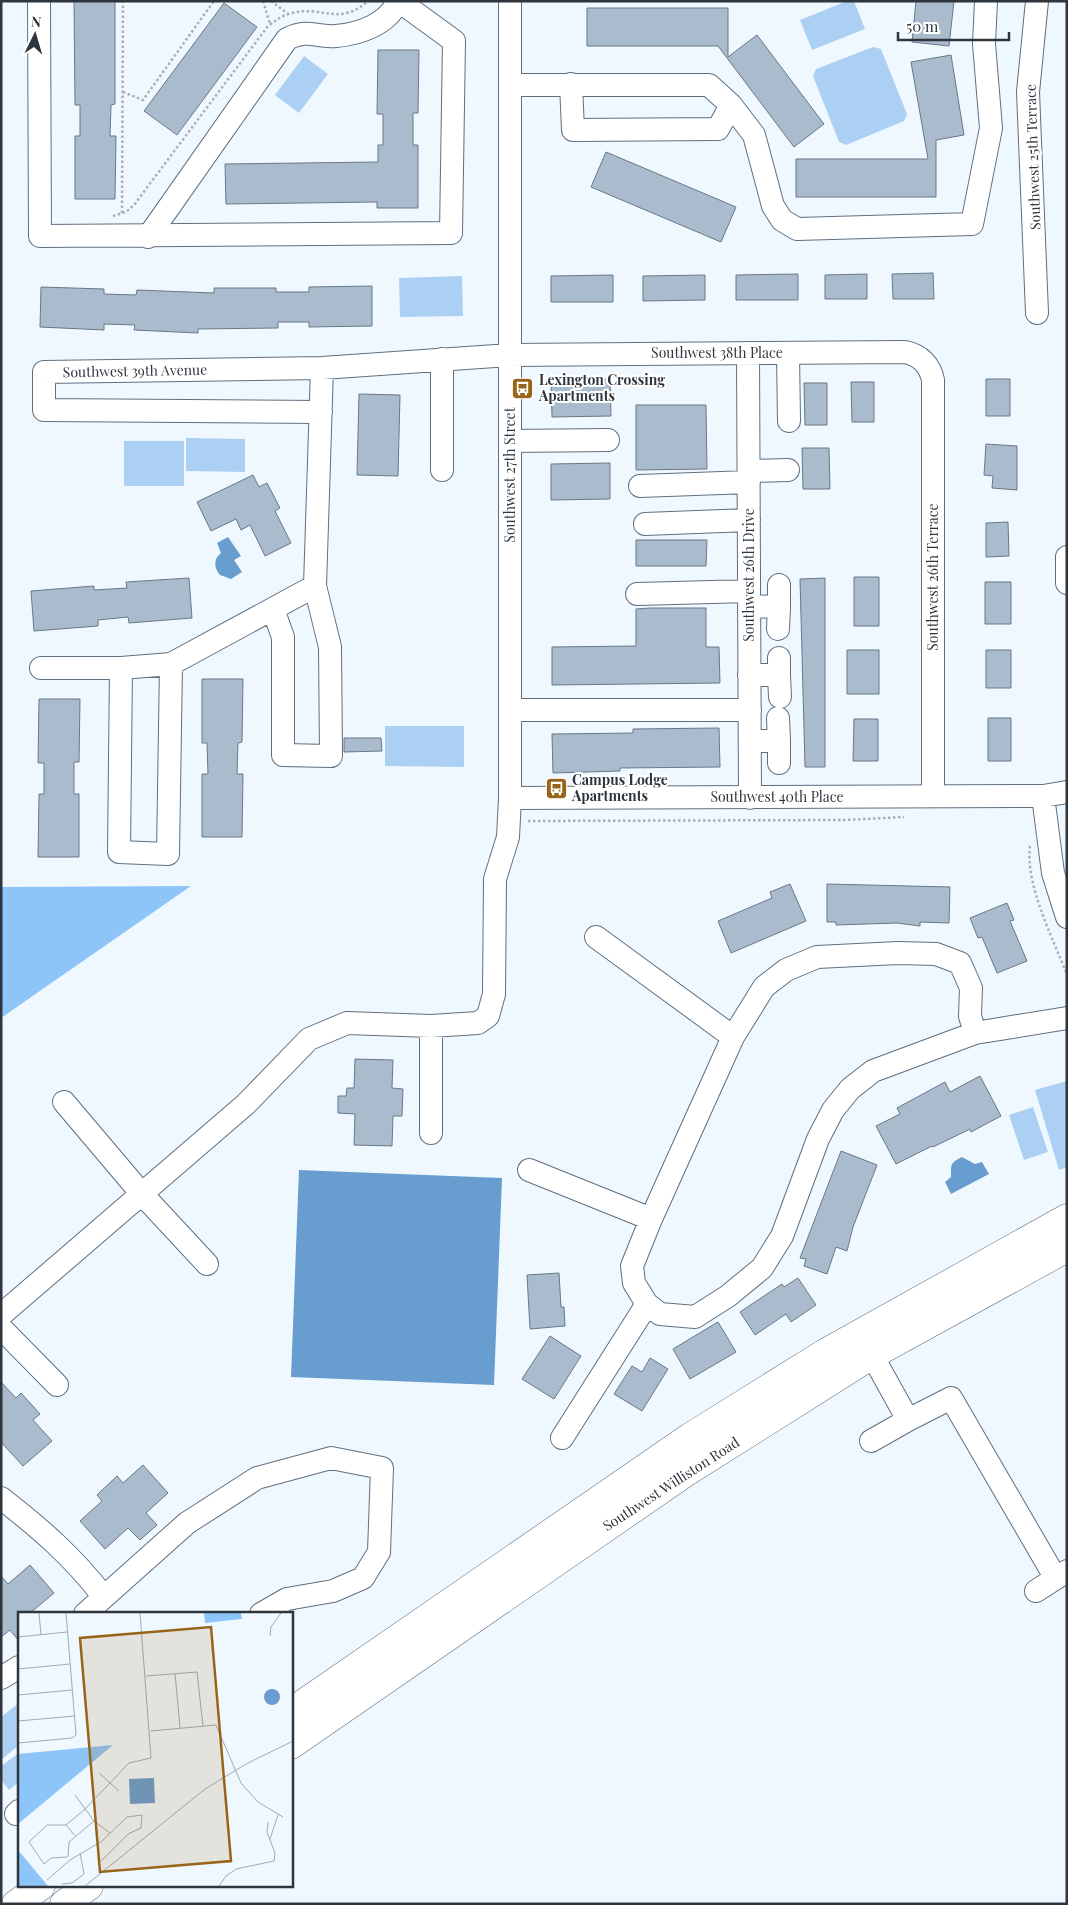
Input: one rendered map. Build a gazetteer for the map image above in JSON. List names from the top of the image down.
{
  "streets": {
    "highway": ["Southwest Williston Road"],
    "street": [
      "Southwest 25th Terrace",
      "Southwest 38th Place",
      "Southwest 39th Avenue",
      "Southwest 27th Street",
      "Southwest 26th Drive",
      "Southwest 26th Terrace",
      "Southwest 40th Place"
    ]
  },
  "crossings": [
    ["Southwest 38th Place", "Southwest 39th Avenue"],
    ["Southwest 38th Place", "Southwest 27th Street"],
    ["Southwest 38th Place", "Southwest 26th Drive"],
    ["Southwest 38th Place", "Southwest 26th Terrace"],
    ["Southwest 39th Avenue", "Southwest 27th Street"],
    ["Southwest 27th Street", "Southwest 40th Place"],
    ["Southwest 26th Drive", "Southwest 40th Place"],
    ["Southwest 26th Terrace", "Southwest 40th Place"]
  ],
  "places": {
    "bus stop": ["Lexington Crossing Apartments", "Campus Lodge Apartments"]
  },
  "scale_bar": "50 m",
  "north": "top"
}
